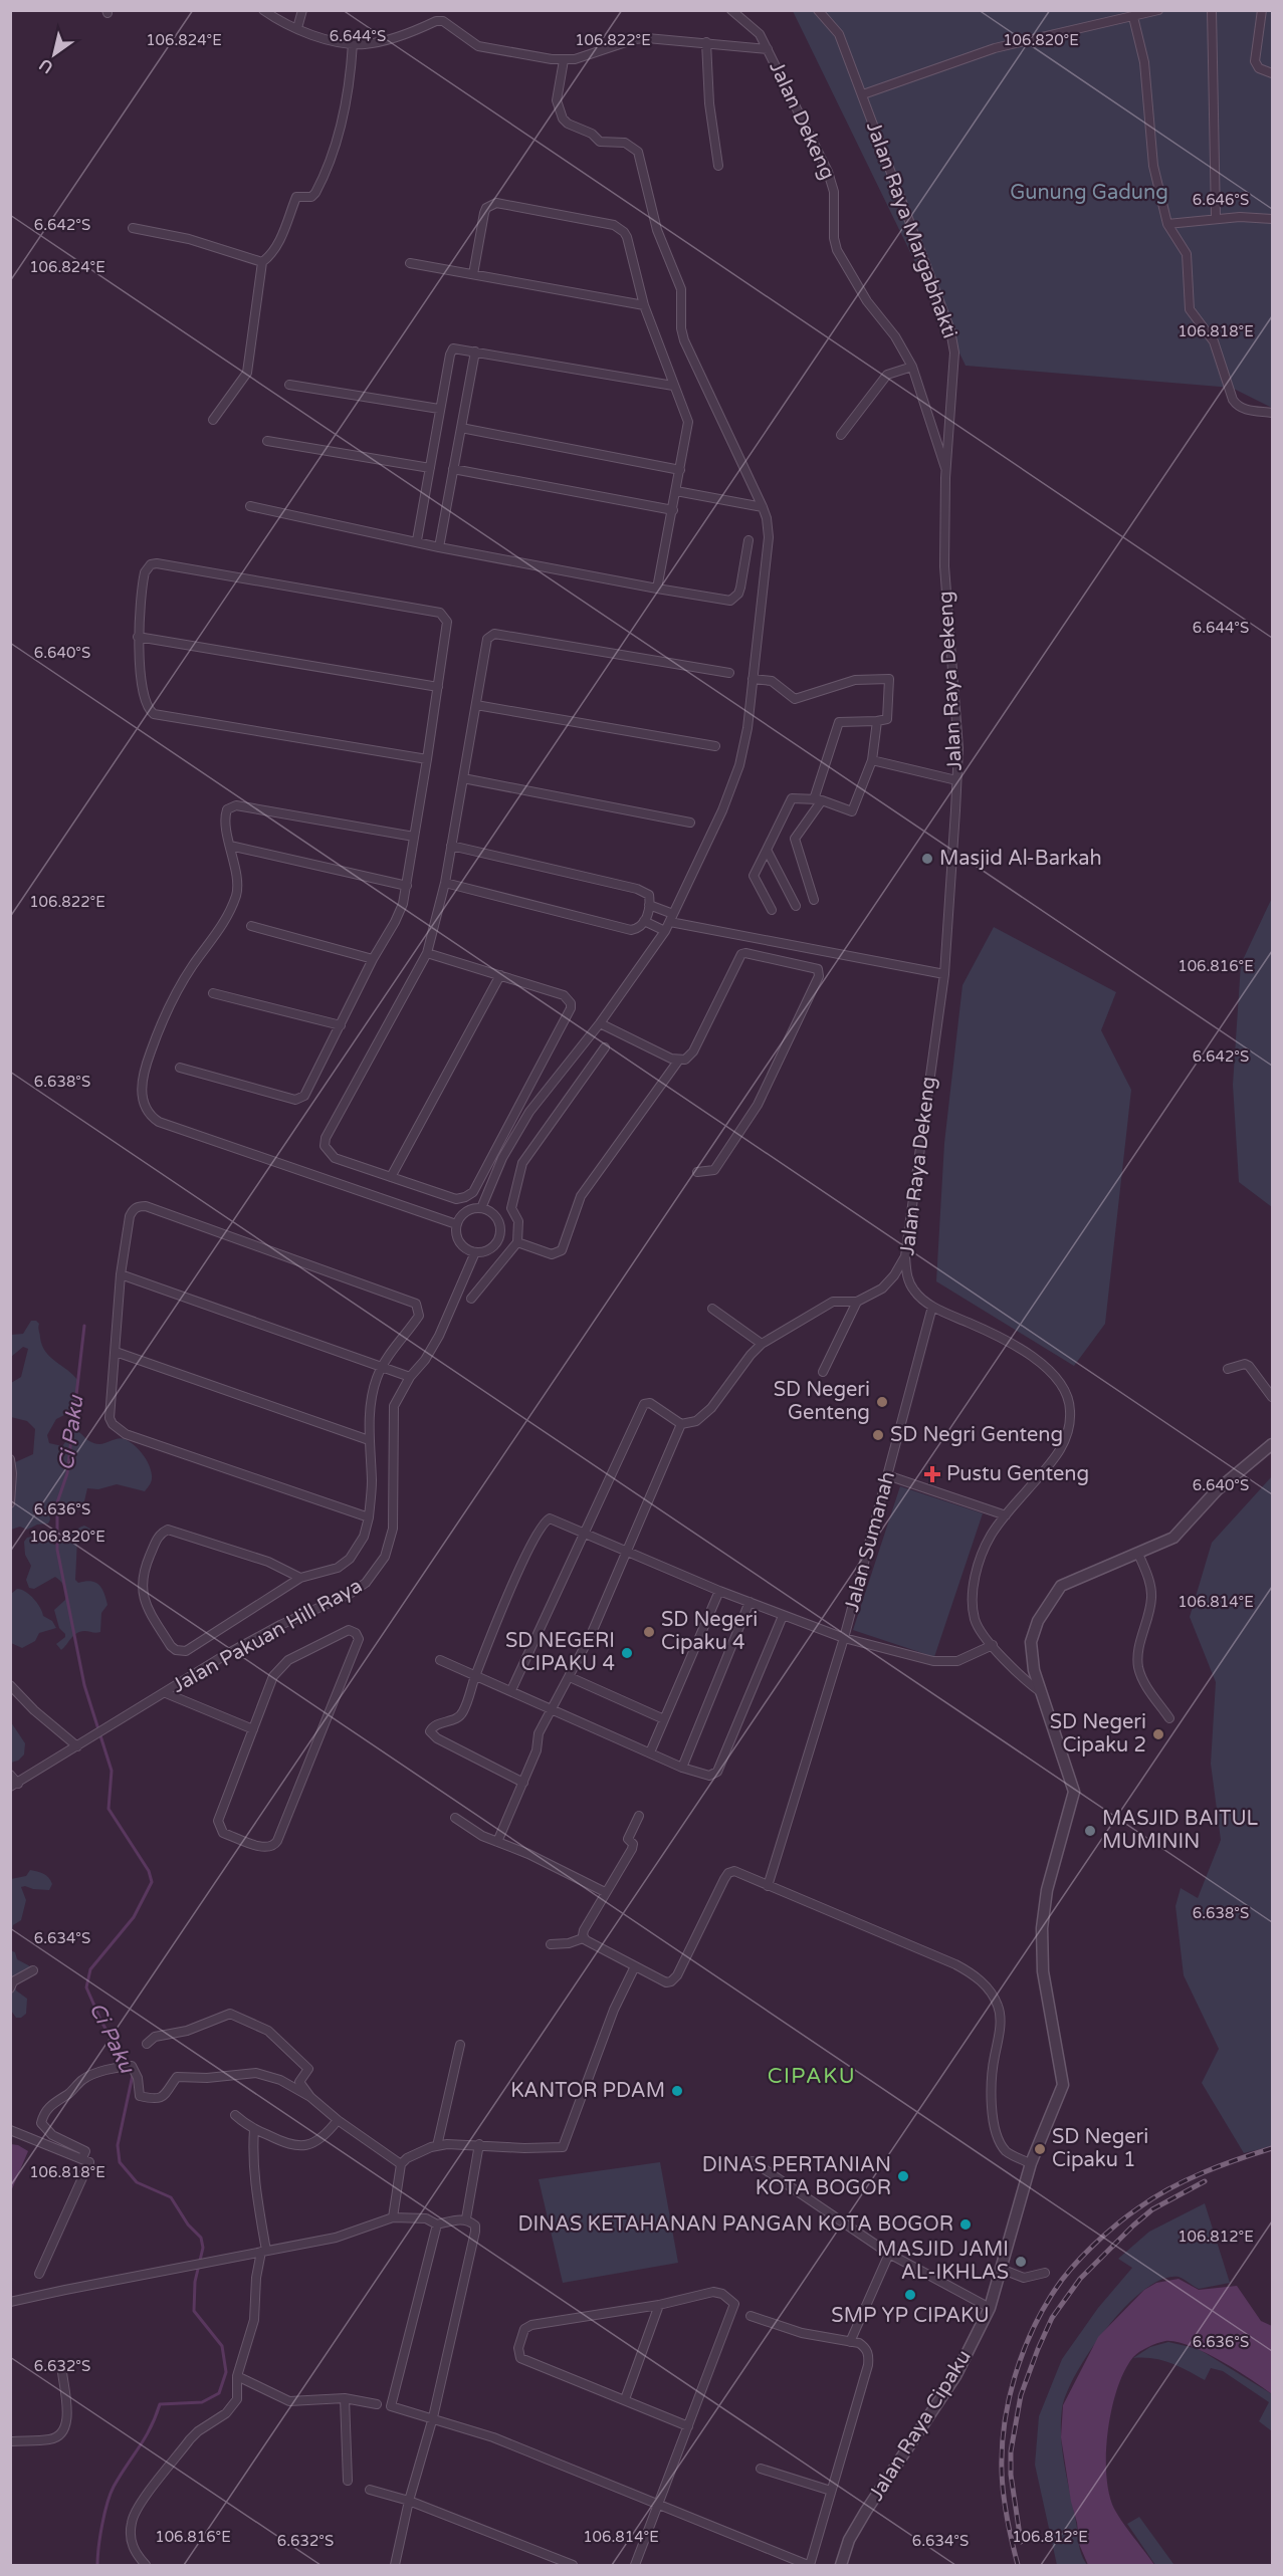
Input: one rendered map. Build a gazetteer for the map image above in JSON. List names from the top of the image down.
{
  "streets": {
    "street": [
      "Jalan Dekeng",
      "Jalan Raya Margabhakti",
      "Jalan Raya Dekeng",
      "Jalan Sumanah",
      "Jalan Pakuan Hill Raya",
      "Jalan Raya Cipaku"
    ]
  },
  "crossings": [
    ["Jalan Dekeng", "Jalan Raya Margabhakti"],
    ["Jalan Raya Margabhakti", "Jalan Raya Dekeng"],
    ["Jalan Raya Dekeng", "Jalan Sumanah"],
    ["Jalan Raya Dekeng", "Jalan Raya Cipaku"]
  ],
  "districts": ["CIPAKU"],
  "water": ["Ci Paku"],
  "parks": ["Gunung Gadung"],
  "places": {
    "other": [
      "Masjid Al-Barkah",
      "SD Negeri Genteng",
      "SD Negri Genteng",
      "SD Negeri Cipaku 4",
      "SD NEGERI CIPAKU 4",
      "SD Negeri Cipaku 2",
      "MASJID BAITUL MUMININ",
      "KANTOR PDAM",
      "SD Negeri Cipaku 1",
      "DINAS PERTANIAN KOTA BOGOR",
      "DINAS KETAHANAN PANGAN KOTA BOGOR",
      "MASJID JAMI AL-IKHLAS",
      "SMP YP CIPAKU"
    ],
    "health": ["Pustu Genteng"]
  },
  "north": "bottom left",
  "coordinates": [
    "6.644°S",
    "106.824°E",
    "106.822°E",
    "106.820°E",
    "6.646°S",
    "6.642°S",
    "106.818°E",
    "6.640°S",
    "106.816°E",
    "6.638°S",
    "6.636°S",
    "106.814°E",
    "6.634°S",
    "106.812°E",
    "6.632°S"
  ]
}
